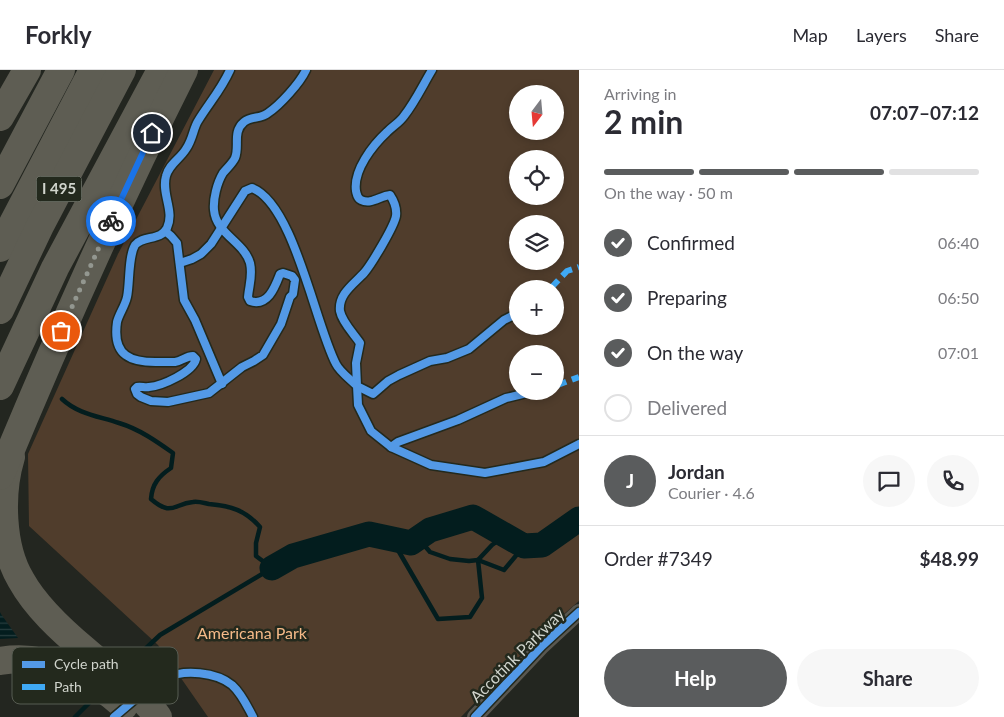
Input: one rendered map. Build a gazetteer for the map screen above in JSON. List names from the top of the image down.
{
  "streets": {
    "highway": ["I 495"],
    "street": ["Accotink Parkway"]
  },
  "parks": ["Americana Park"],
  "legend": ["Cycle path", "Path"],
  "north": "bottom",
  "page": {
    "header": "Forkly",
    "nav": ["Map", "Layers", "Share"],
    "heading": ["2 min", "Arriving in", "07:07–07:12"],
    "panel": [
      "Jordan",
      "Courier · 4.6",
      "Order #7349",
      "$48.99"
    ],
    "map_buttons": ["+", "−"],
    "bar": "On the way · 50 m",
    "list": [
      ["Confirmed", "06:40"],
      ["Preparing", "06:50"],
      ["On the way", "07:01"],
      "Delivered"
    ],
    "round": "J",
    "buttons": ["Help", "Share"]
  }
}
